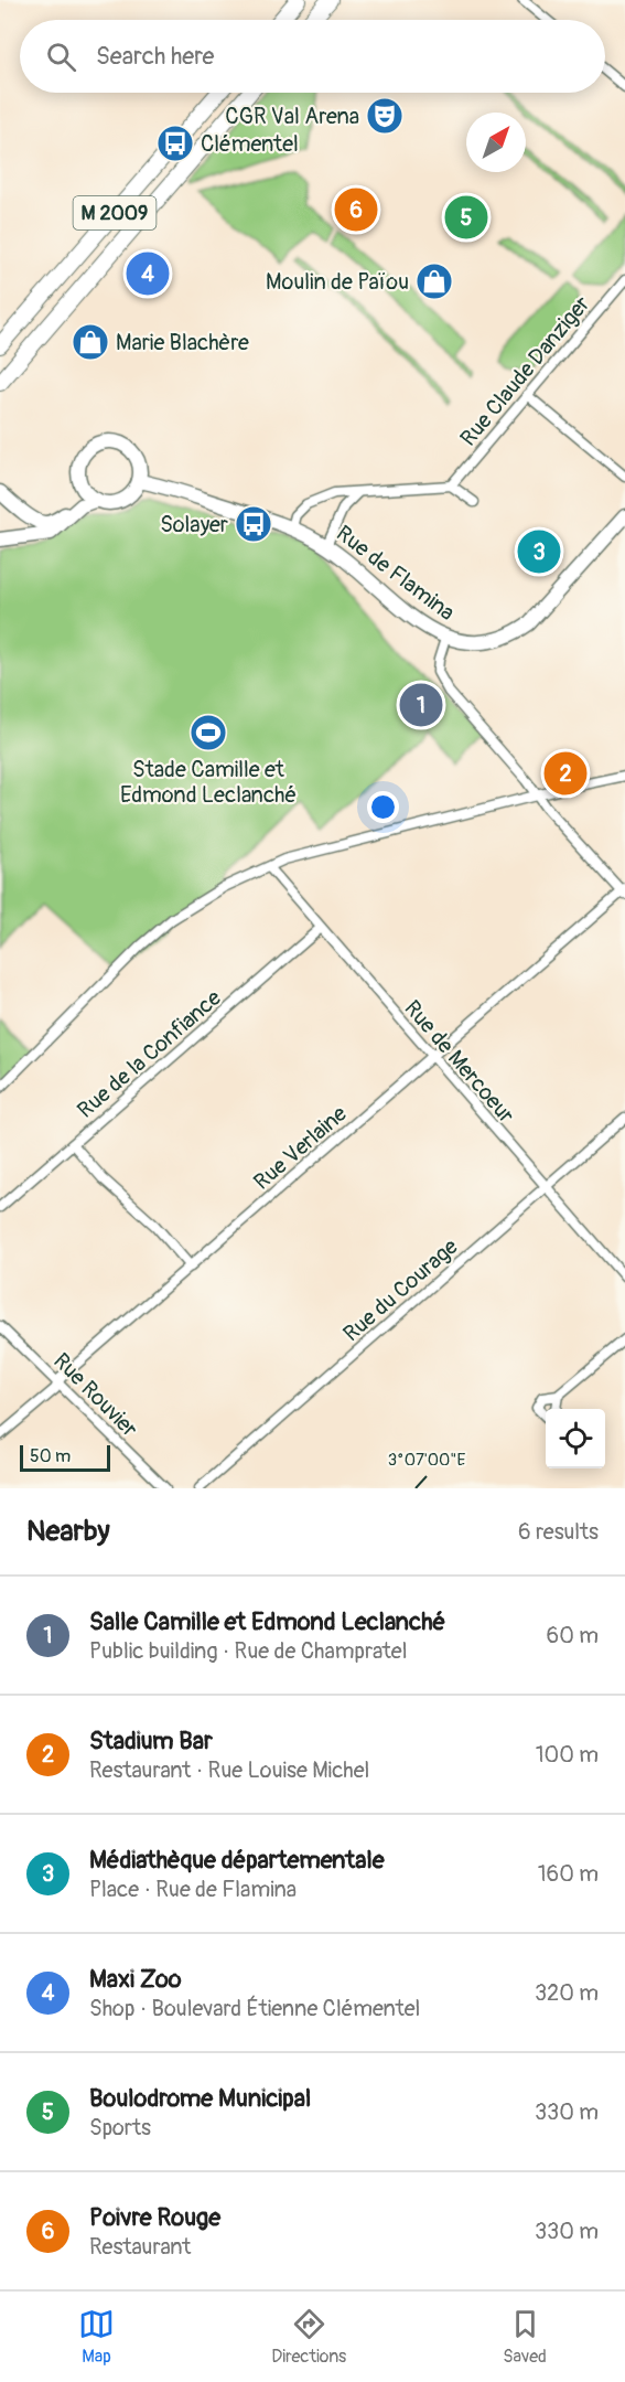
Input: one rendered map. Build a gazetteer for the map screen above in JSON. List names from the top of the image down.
{
  "streets": {
    "main road": ["M 2009"],
    "street": [
      "Rue Claude Danziger",
      "Rue de Flamina",
      "Rue de la Confiance",
      "Rue de Mercoeur",
      "Rue Verlaine",
      "Rue du Courage",
      "Rue Rouvier"
    ]
  },
  "crossings": [
    ["Rue de la Confiance", "Rue de Mercoeur"],
    ["Rue de Mercoeur", "Rue Verlaine"],
    ["Rue de Mercoeur", "Rue du Courage"],
    ["Rue Verlaine", "Rue Rouvier"]
  ],
  "places": {
    "theatre": ["CGR Val Arena"],
    "bus stop": ["Clémentel", "Solayer"],
    "shop": ["Moulin de Païou", "Marie Blachère"],
    "sports": ["Stade Camille et Edmond Leclanché"]
  },
  "scale_bar": "50 m",
  "north": "top right",
  "page": {
    "search": "Search here",
    "pins": [
      "6",
      "5",
      "4",
      "3",
      "1",
      "2"
    ],
    "scale": "50 m",
    "heading": ["Nearby", "6 results"],
    "list": [
      {
        "mark": "1",
        "name": "Salle Camille et Edmond Leclanché",
        "note": "Public building · Rue de Champratel",
        "value": "60 m"
      },
      {
        "mark": "2",
        "name": "Stadium Bar",
        "note": "Restaurant · Rue Louise Michel",
        "value": "100 m"
      },
      {
        "mark": "3",
        "name": "Médiathèque départementale",
        "note": "Place · Rue de Flamina",
        "value": "160 m"
      },
      {
        "mark": "4",
        "name": "Maxi Zoo",
        "note": "Shop · Boulevard Étienne Clémentel",
        "value": "320 m"
      },
      {
        "mark": "5",
        "name": "Boulodrome Municipal",
        "note": "Sports",
        "value": "330 m"
      },
      {
        "mark": "6",
        "name": "Poivre Rouge",
        "note": "Restaurant",
        "value": "330 m"
      }
    ],
    "nav": ["Map", "Directions", "Saved"]
  },
  "coordinates": ["3°07'00\"E"]
}
